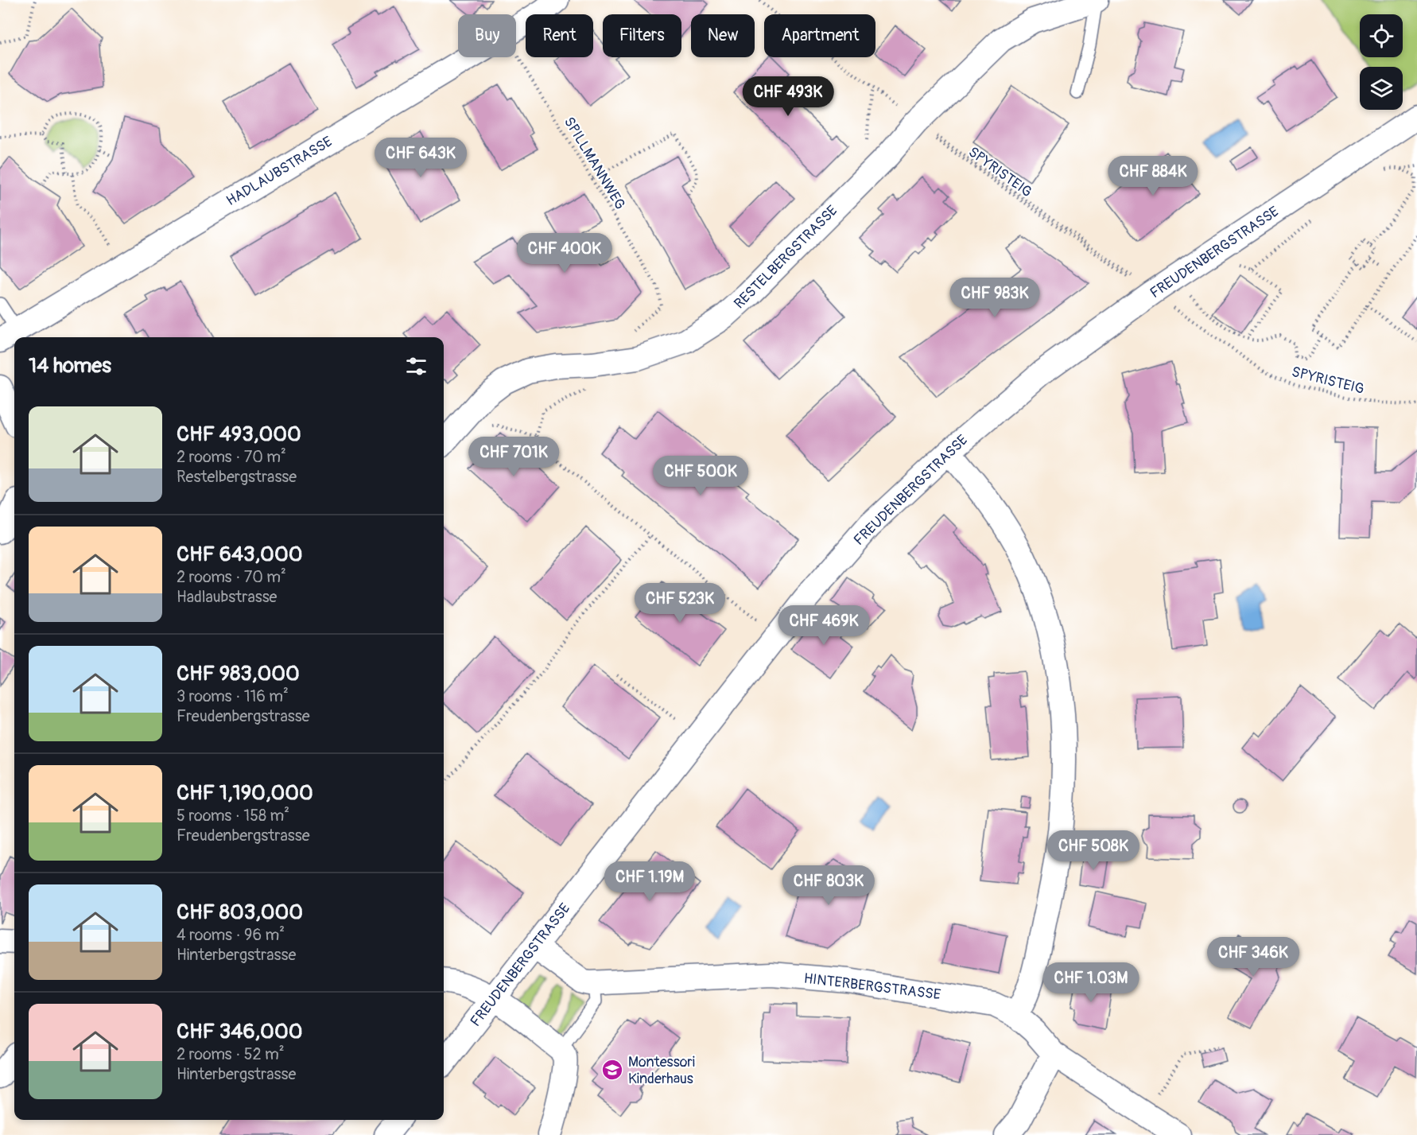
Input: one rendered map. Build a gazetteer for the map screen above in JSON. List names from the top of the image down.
{
  "streets": {
    "street": [
      "HADLAUBSTRASSE",
      "FREUDENBERGSTRASSE",
      "RESTELBERGSTRASSE",
      "HINTERBERGSTRASSE"
    ],
    "path": ["SPILLMANNWEG", "SPYRISTEIG"]
  },
  "crossings": [
    ["FREUDENBERGSTRASSE", "HINTERBERGSTRASSE"]
  ],
  "places": {
    "school or university": ["Montessori Kinderhaus"]
  },
  "page": {
    "chip": [
      "Buy",
      "Rent",
      "Filters",
      "New",
      "Apartment"
    ],
    "price": [
      "CHF 493K",
      "CHF 643K",
      "CHF 884K",
      "CHF 400K",
      "CHF 983K",
      "CHF 701K",
      "CHF 500K",
      "CHF 523K",
      "CHF 469K",
      "CHF 508K",
      "CHF 1.19M",
      "CHF 803K",
      "CHF 346K",
      "CHF 1.03M"
    ],
    "heading": "14 homes",
    "list": [
      {
        "name": "CHF 493,000",
        "note": "2 rooms · 70 m² · Restelbergstrasse"
      },
      {
        "name": "CHF 643,000",
        "note": "2 rooms · 70 m² · Hadlaubstrasse"
      },
      {
        "name": "CHF 983,000",
        "note": "3 rooms · 116 m² · Freudenbergstrasse"
      },
      {
        "name": "CHF 1,190,000",
        "note": "5 rooms · 158 m² · Freudenbergstrasse"
      },
      {
        "name": "CHF 803,000",
        "note": "4 rooms · 96 m² · Hinterbergstrasse"
      },
      {
        "name": "CHF 346,000",
        "note": "2 rooms · 52 m² · Hinterbergstrasse"
      }
    ]
  }
}
